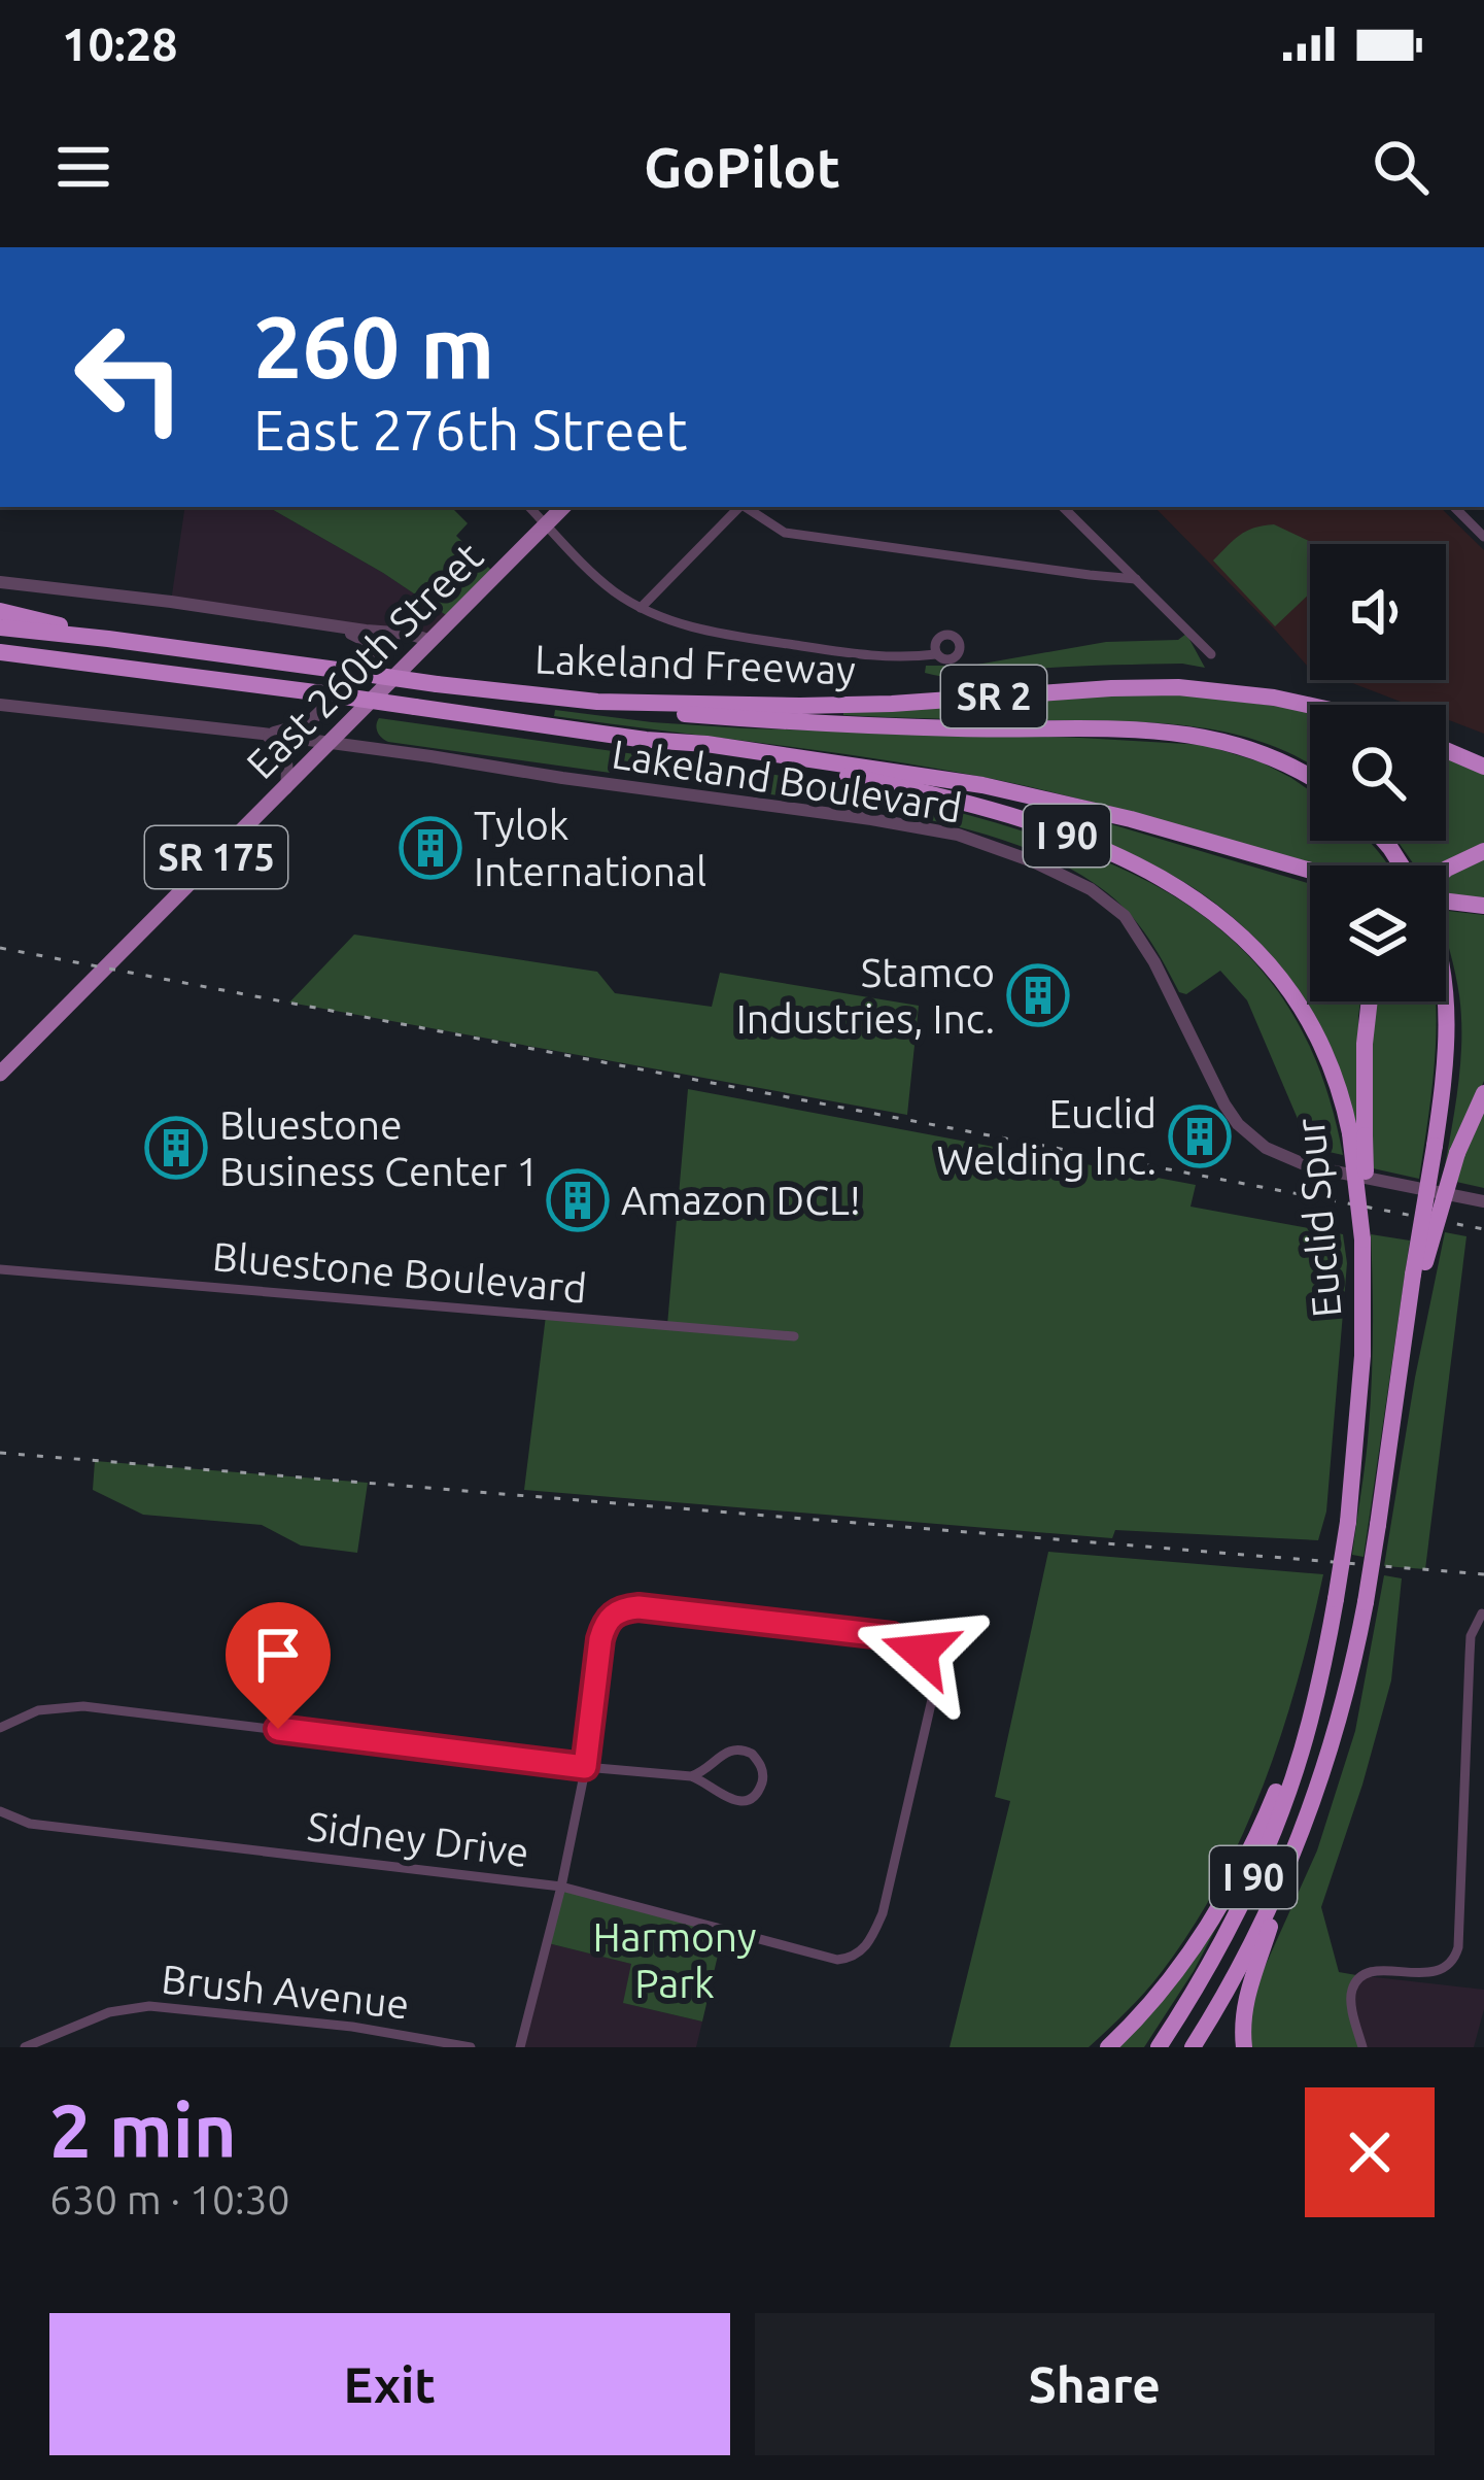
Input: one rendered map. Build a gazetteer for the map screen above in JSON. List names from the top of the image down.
{
  "streets": {
    "highway": [
      "Lakeland Freeway",
      "SR 2",
      "I 90",
      "Euclid Spur"
    ],
    "main road": ["East 260th Street", "SR 175"],
    "street": [
      "Lakeland Boulevard",
      "Bluestone Boulevard",
      "Sidney Drive",
      "Brush Avenue"
    ]
  },
  "crossings": [
    ["East 260th Street", "Lakeland Boulevard"],
    ["Lakeland Freeway", "Euclid Spur"]
  ],
  "parks": ["Harmony Park"],
  "places": {
    "building": [
      "Tylok International",
      "Stamco Industries, Inc.",
      "Euclid Welding Inc.",
      "Bluestone Business Center 1",
      "Amazon DCL!"
    ]
  },
  "page": {
    "status": "10:28",
    "header": "GoPilot",
    "turn": ["260 m", "East 276th Street"],
    "heading": ["2 min", "630 m · 10:30"],
    "buttons": ["Exit", "Share"]
  }
}
